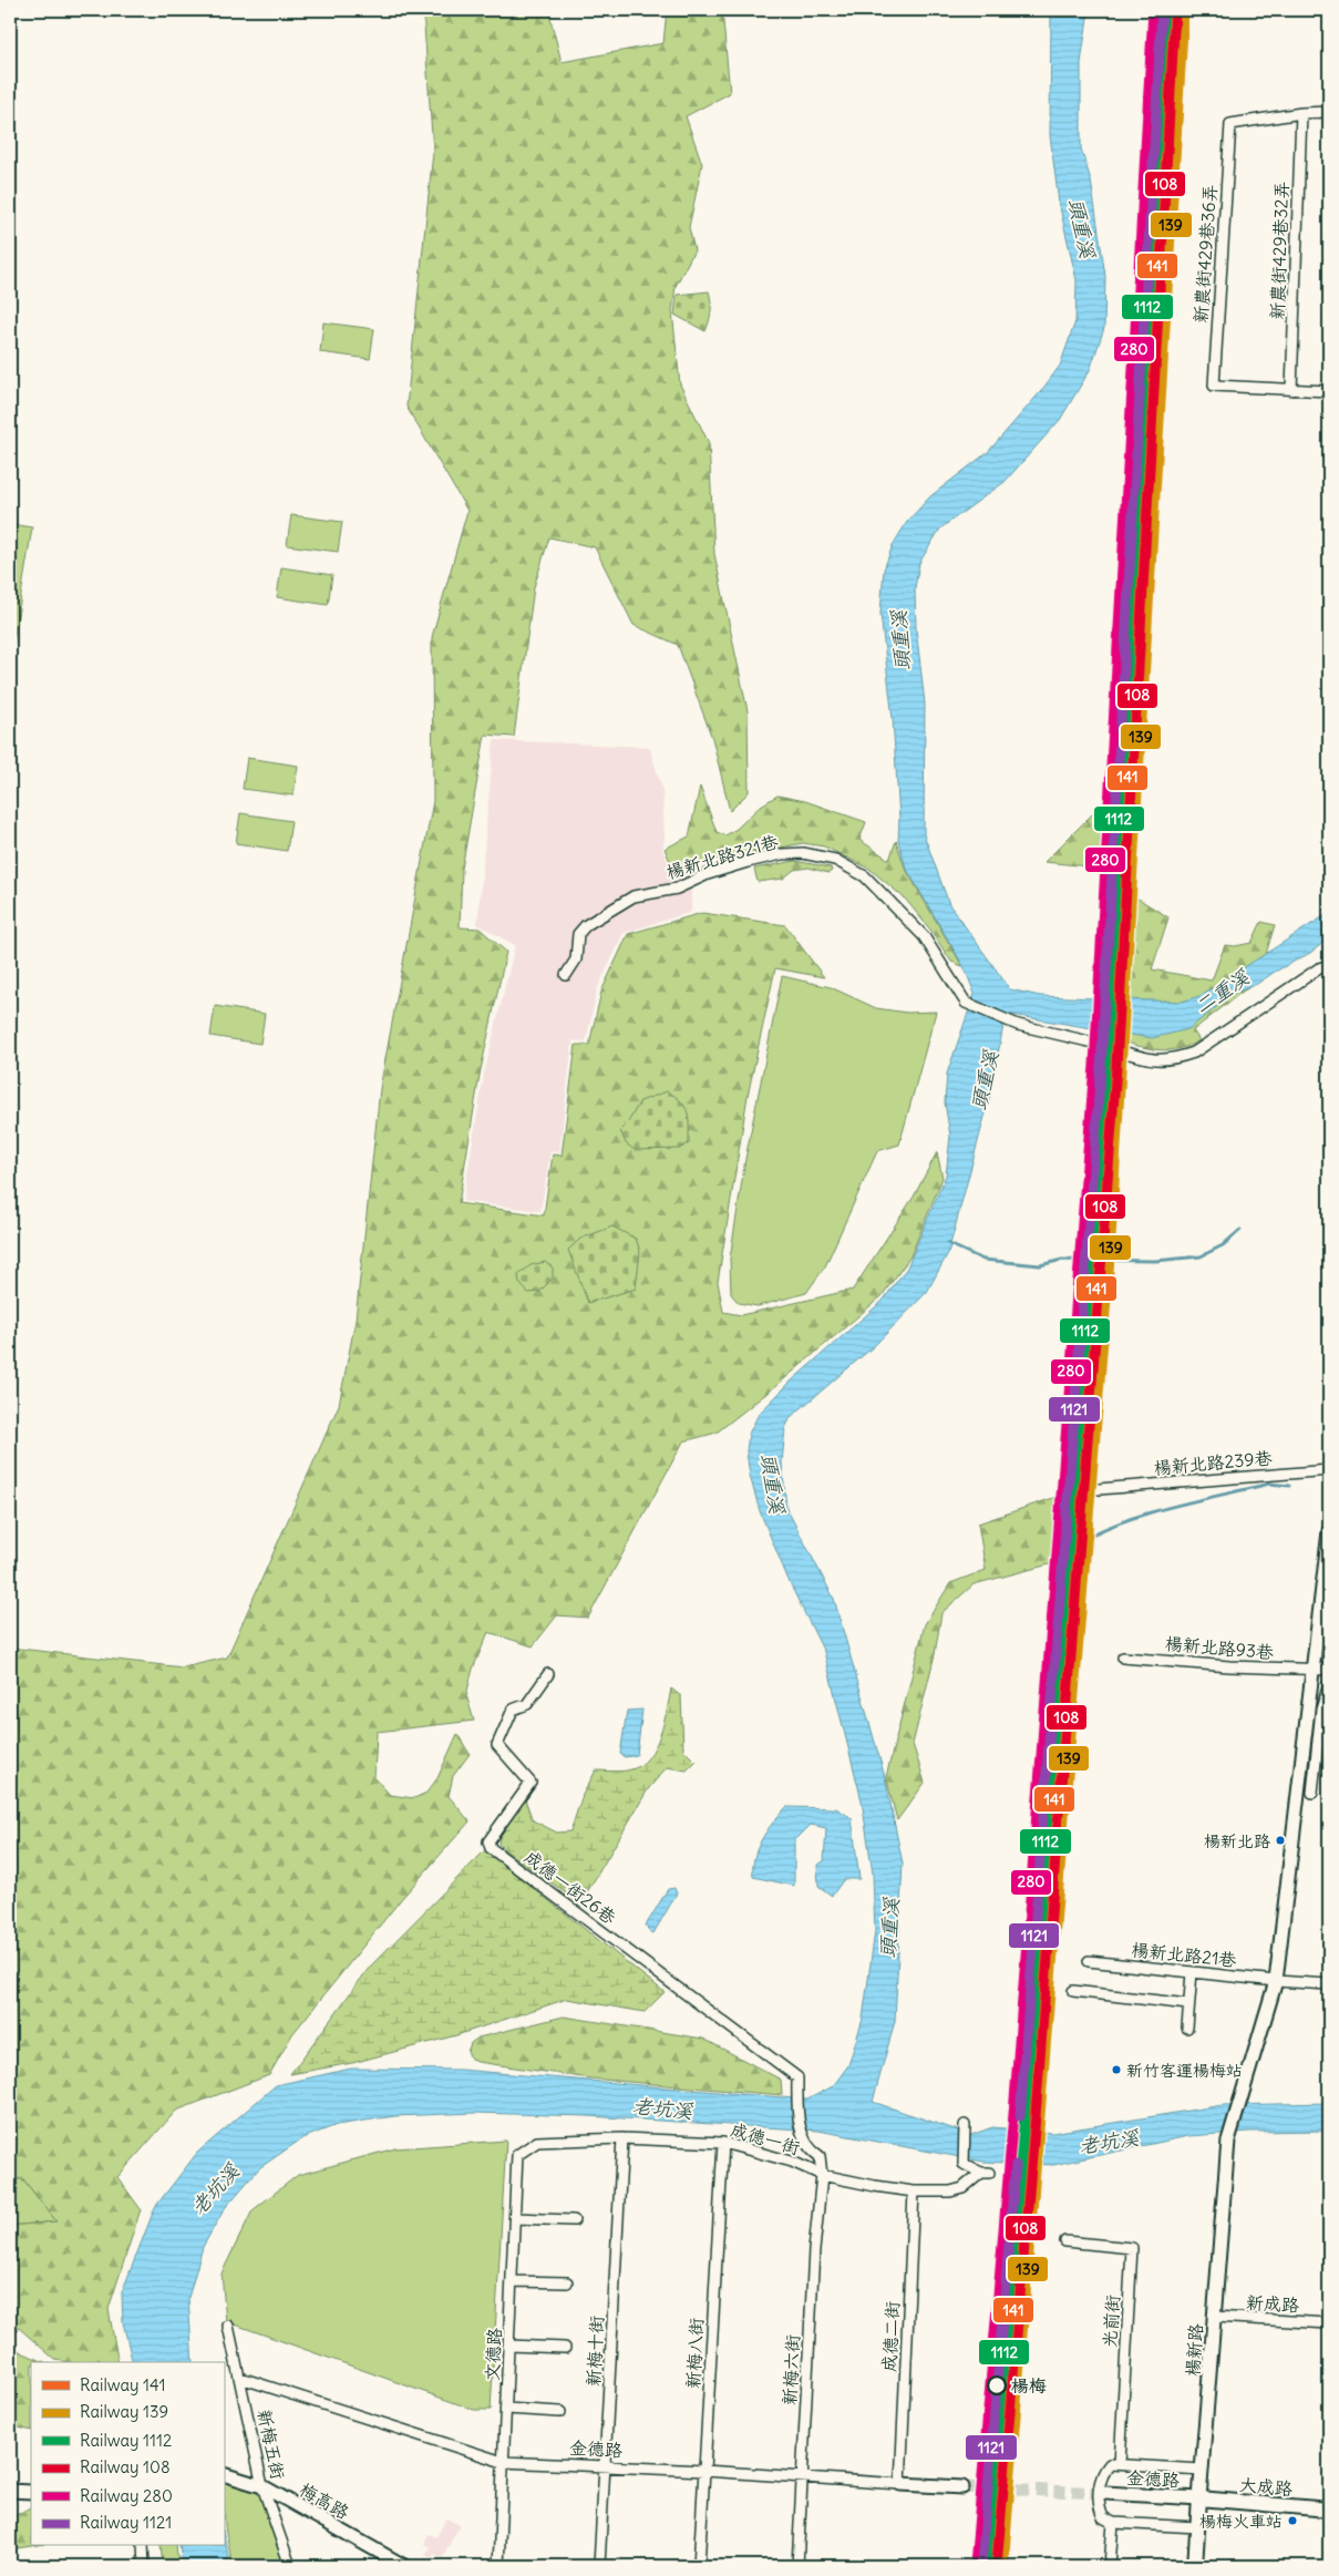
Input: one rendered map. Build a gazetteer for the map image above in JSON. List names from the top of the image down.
{
  "streets": {
    "main road": ["楊新路", "大成路"],
    "street": [
      "新農街429巷32弄",
      "新農街429巷36弄",
      "楊新北路321巷",
      "楊新北路239巷",
      "楊新北路93巷",
      "成德一街26巷",
      "楊新北路21巷",
      "成德一街",
      "新成路",
      "光前街",
      "成德二街",
      "新梅十街",
      "新梅八街",
      "文德路",
      "新梅六街",
      "新梅五街",
      "金德路",
      "梅高路"
    ]
  },
  "crossings": [
    ["新農街429巷32弄", "新農街429巷36弄"],
    ["成德一街26巷", "成德一街"],
    ["成德一街26巷", "新梅六街"],
    ["楊新北路21巷", "楊新路"],
    ["成德一街", "成德二街"],
    ["成德一街", "新梅十街"],
    ["成德一街", "新梅八街"],
    ["成德一街", "文德路"],
    ["成德一街", "新梅六街"],
    ["新成路", "楊新路"],
    ["成德二街", "金德路"],
    ["楊新路", "金德路"],
    ["楊新路", "大成路"],
    ["新梅十街", "金德路"],
    ["新梅八街", "金德路"],
    ["文德路", "金德路"],
    ["新梅六街", "金德路"],
    ["新梅五街", "金德路"],
    ["新梅五街", "梅高路"],
    ["金德路", "大成路"]
  ],
  "water": ["頭重溪", "二重溪", "老坑溪"],
  "places": [
    "楊新北路",
    "新竹客運楊梅站",
    "楊梅",
    "楊梅火車站"
  ],
  "lines": [
    "rail line 141",
    "rail line 1112",
    "rail line 280",
    "rail line 1121",
    "rail line 139",
    "rail line 108"
  ],
  "legend": [
    "Railway 141",
    "Railway 139",
    "Railway 1112",
    "Railway 108",
    "Railway 280",
    "Railway 1121"
  ]
}
